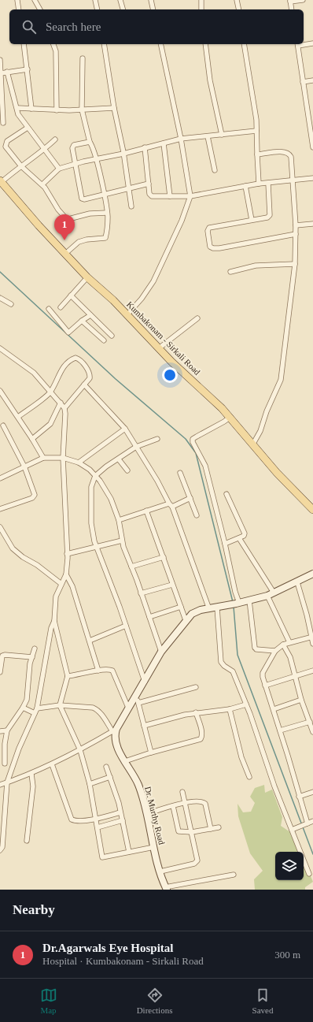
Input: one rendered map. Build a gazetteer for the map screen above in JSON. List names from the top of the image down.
{
  "streets": {
    "main road": ["Kumbakonam - Sirkali Road", "Dr. Murthy Road"]
  },
  "page": {
    "search": "Search here",
    "pins": "1",
    "heading": "Nearby",
    "list": [
      {
        "mark": "1",
        "name": "Dr.Agarwals Eye Hospital",
        "note": "Hospital · Kumbakonam - Sirkali Road",
        "value": "300 m"
      }
    ],
    "nav": ["Map", "Directions", "Saved"]
  }
}
